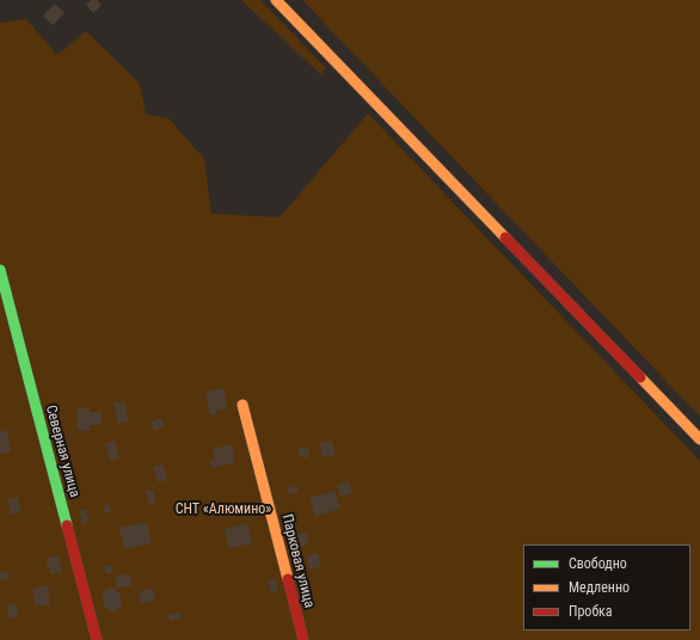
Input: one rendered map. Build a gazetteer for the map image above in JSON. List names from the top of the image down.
{
  "streets": {
    "street": ["Северная улица", "Парковая улица"]
  },
  "parks": ["СНТ «Алюмино»"],
  "legend": ["Свободно", "Медленно", "Пробка"]
}
